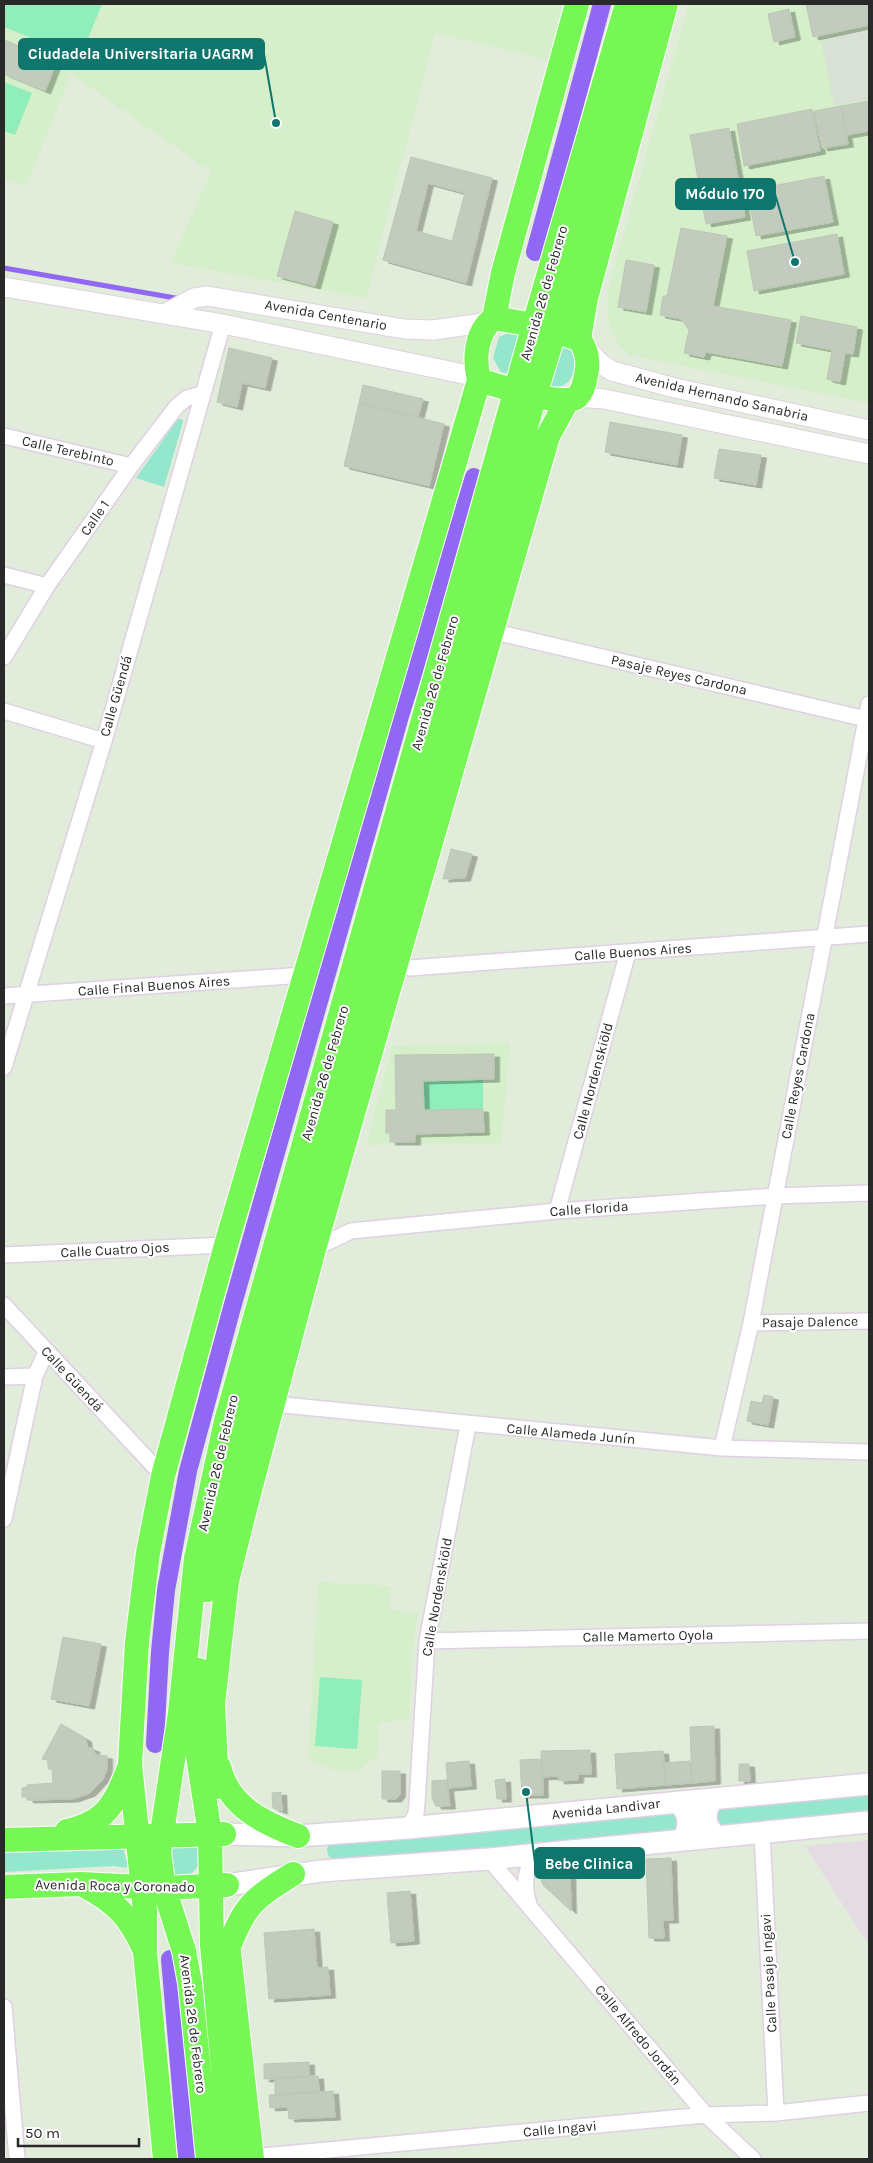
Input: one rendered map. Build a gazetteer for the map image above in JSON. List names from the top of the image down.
{
  "streets": {
    "main road": ["Avenida 26 de Febrero", "Avenida Landivar", "Avenida Roca y Coronado"],
    "street": [
      "Avenida Centenario",
      "Avenida Hernando Sanabria",
      "Calle Terebinto",
      "Calle 1",
      "Pasaje Reyes Cardona",
      "Calle Güendá",
      "Calle Buenos Aires",
      "Calle Final Buenos Aires",
      "Calle Reyes Cardona",
      "Calle Nordenskiöld",
      "Calle Florida",
      "Calle Cuatro Ojos",
      "Pasaje Dalence",
      "Calle Alameda Junín",
      "Calle Mamerto Oyola",
      "Calle Pasaje Ingavi",
      "Calle Alfredo Jordán",
      "Calle Ingavi"
    ]
  },
  "crossings": [
    ["Avenida 26 de Febrero", "Avenida Centenario"],
    ["Avenida 26 de Febrero", "Avenida Hernando Sanabria"],
    ["Avenida 26 de Febrero", "Pasaje Reyes Cardona"],
    ["Avenida 26 de Febrero", "Calle Güendá"],
    ["Avenida 26 de Febrero", "Calle Buenos Aires"],
    ["Avenida 26 de Febrero", "Calle Final Buenos Aires"],
    ["Avenida 26 de Febrero", "Calle Florida"],
    ["Avenida 26 de Febrero", "Calle Cuatro Ojos"],
    ["Avenida 26 de Febrero", "Calle Alameda Junín"],
    ["Avenida 26 de Febrero", "Avenida Landivar"],
    ["Avenida 26 de Febrero", "Avenida Roca y Coronado"],
    ["Avenida 26 de Febrero", "Calle Ingavi"],
    ["Avenida Centenario", "Calle Güendá"],
    ["Calle Terebinto", "Calle 1"],
    ["Calle 1", "Calle Güendá"],
    ["Pasaje Reyes Cardona", "Calle Reyes Cardona"],
    ["Calle Güendá", "Calle Final Buenos Aires"],
    ["Calle Buenos Aires", "Calle Reyes Cardona"],
    ["Calle Buenos Aires", "Calle Nordenskiöld"],
    ["Calle Reyes Cardona", "Calle Florida"],
    ["Calle Reyes Cardona", "Pasaje Dalence"],
    ["Calle Reyes Cardona", "Calle Alameda Junín"],
    ["Calle Nordenskiöld", "Calle Florida"],
    ["Calle Nordenskiöld", "Calle Alameda Junín"],
    ["Calle Nordenskiöld", "Calle Mamerto Oyola"],
    ["Calle Nordenskiöld", "Avenida Landivar"],
    ["Calle Pasaje Ingavi", "Calle Ingavi"],
    ["Calle Alfredo Jordán", "Calle Ingavi"]
  ],
  "places": ["Ciudadela Universitaria UAGRM", "Módulo 170", "Bebe Clinica"],
  "scale_bar": "50 m"
}
